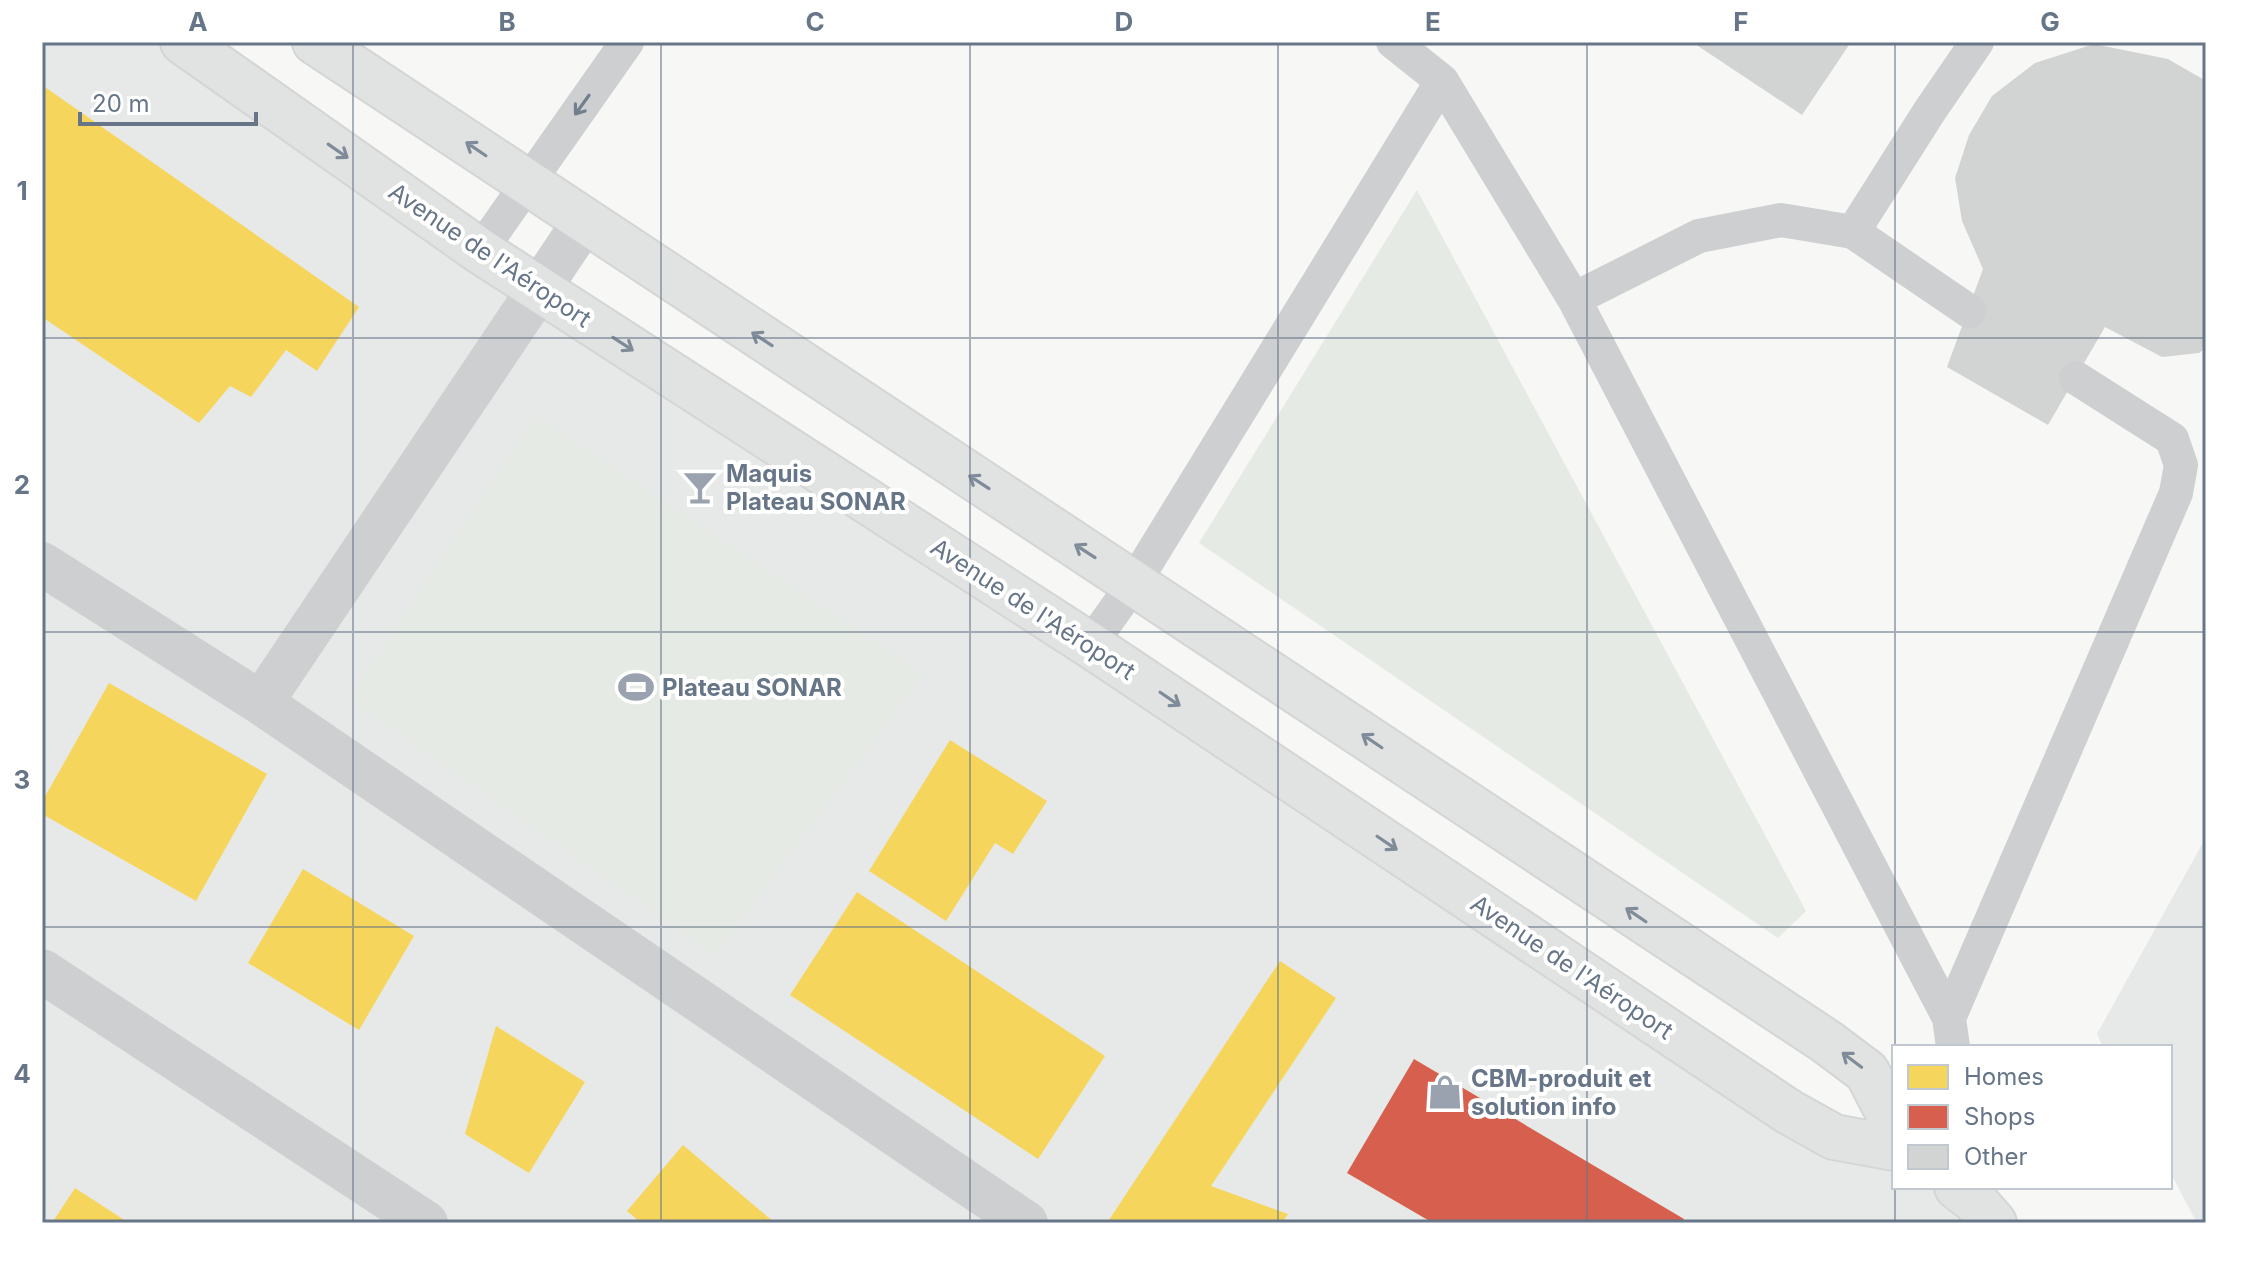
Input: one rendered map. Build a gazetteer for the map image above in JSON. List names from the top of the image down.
{
  "streets": {
    "main road": ["Avenue de l'Aéroport"]
  },
  "places": {
    "bar": ["Maquis Plateau SONAR"],
    "sports": ["Plateau SONAR"],
    "shop": ["CBM-produit et solution info"]
  },
  "legend": ["Homes", "Shops", "Other"],
  "scale_bar": "20 m",
  "grid": {
    "columns": [
      "A",
      "B",
      "C",
      "D",
      "E",
      "F",
      "G"
    ],
    "rows": [
      "1",
      "2",
      "3",
      "4"
    ]
  }
}
